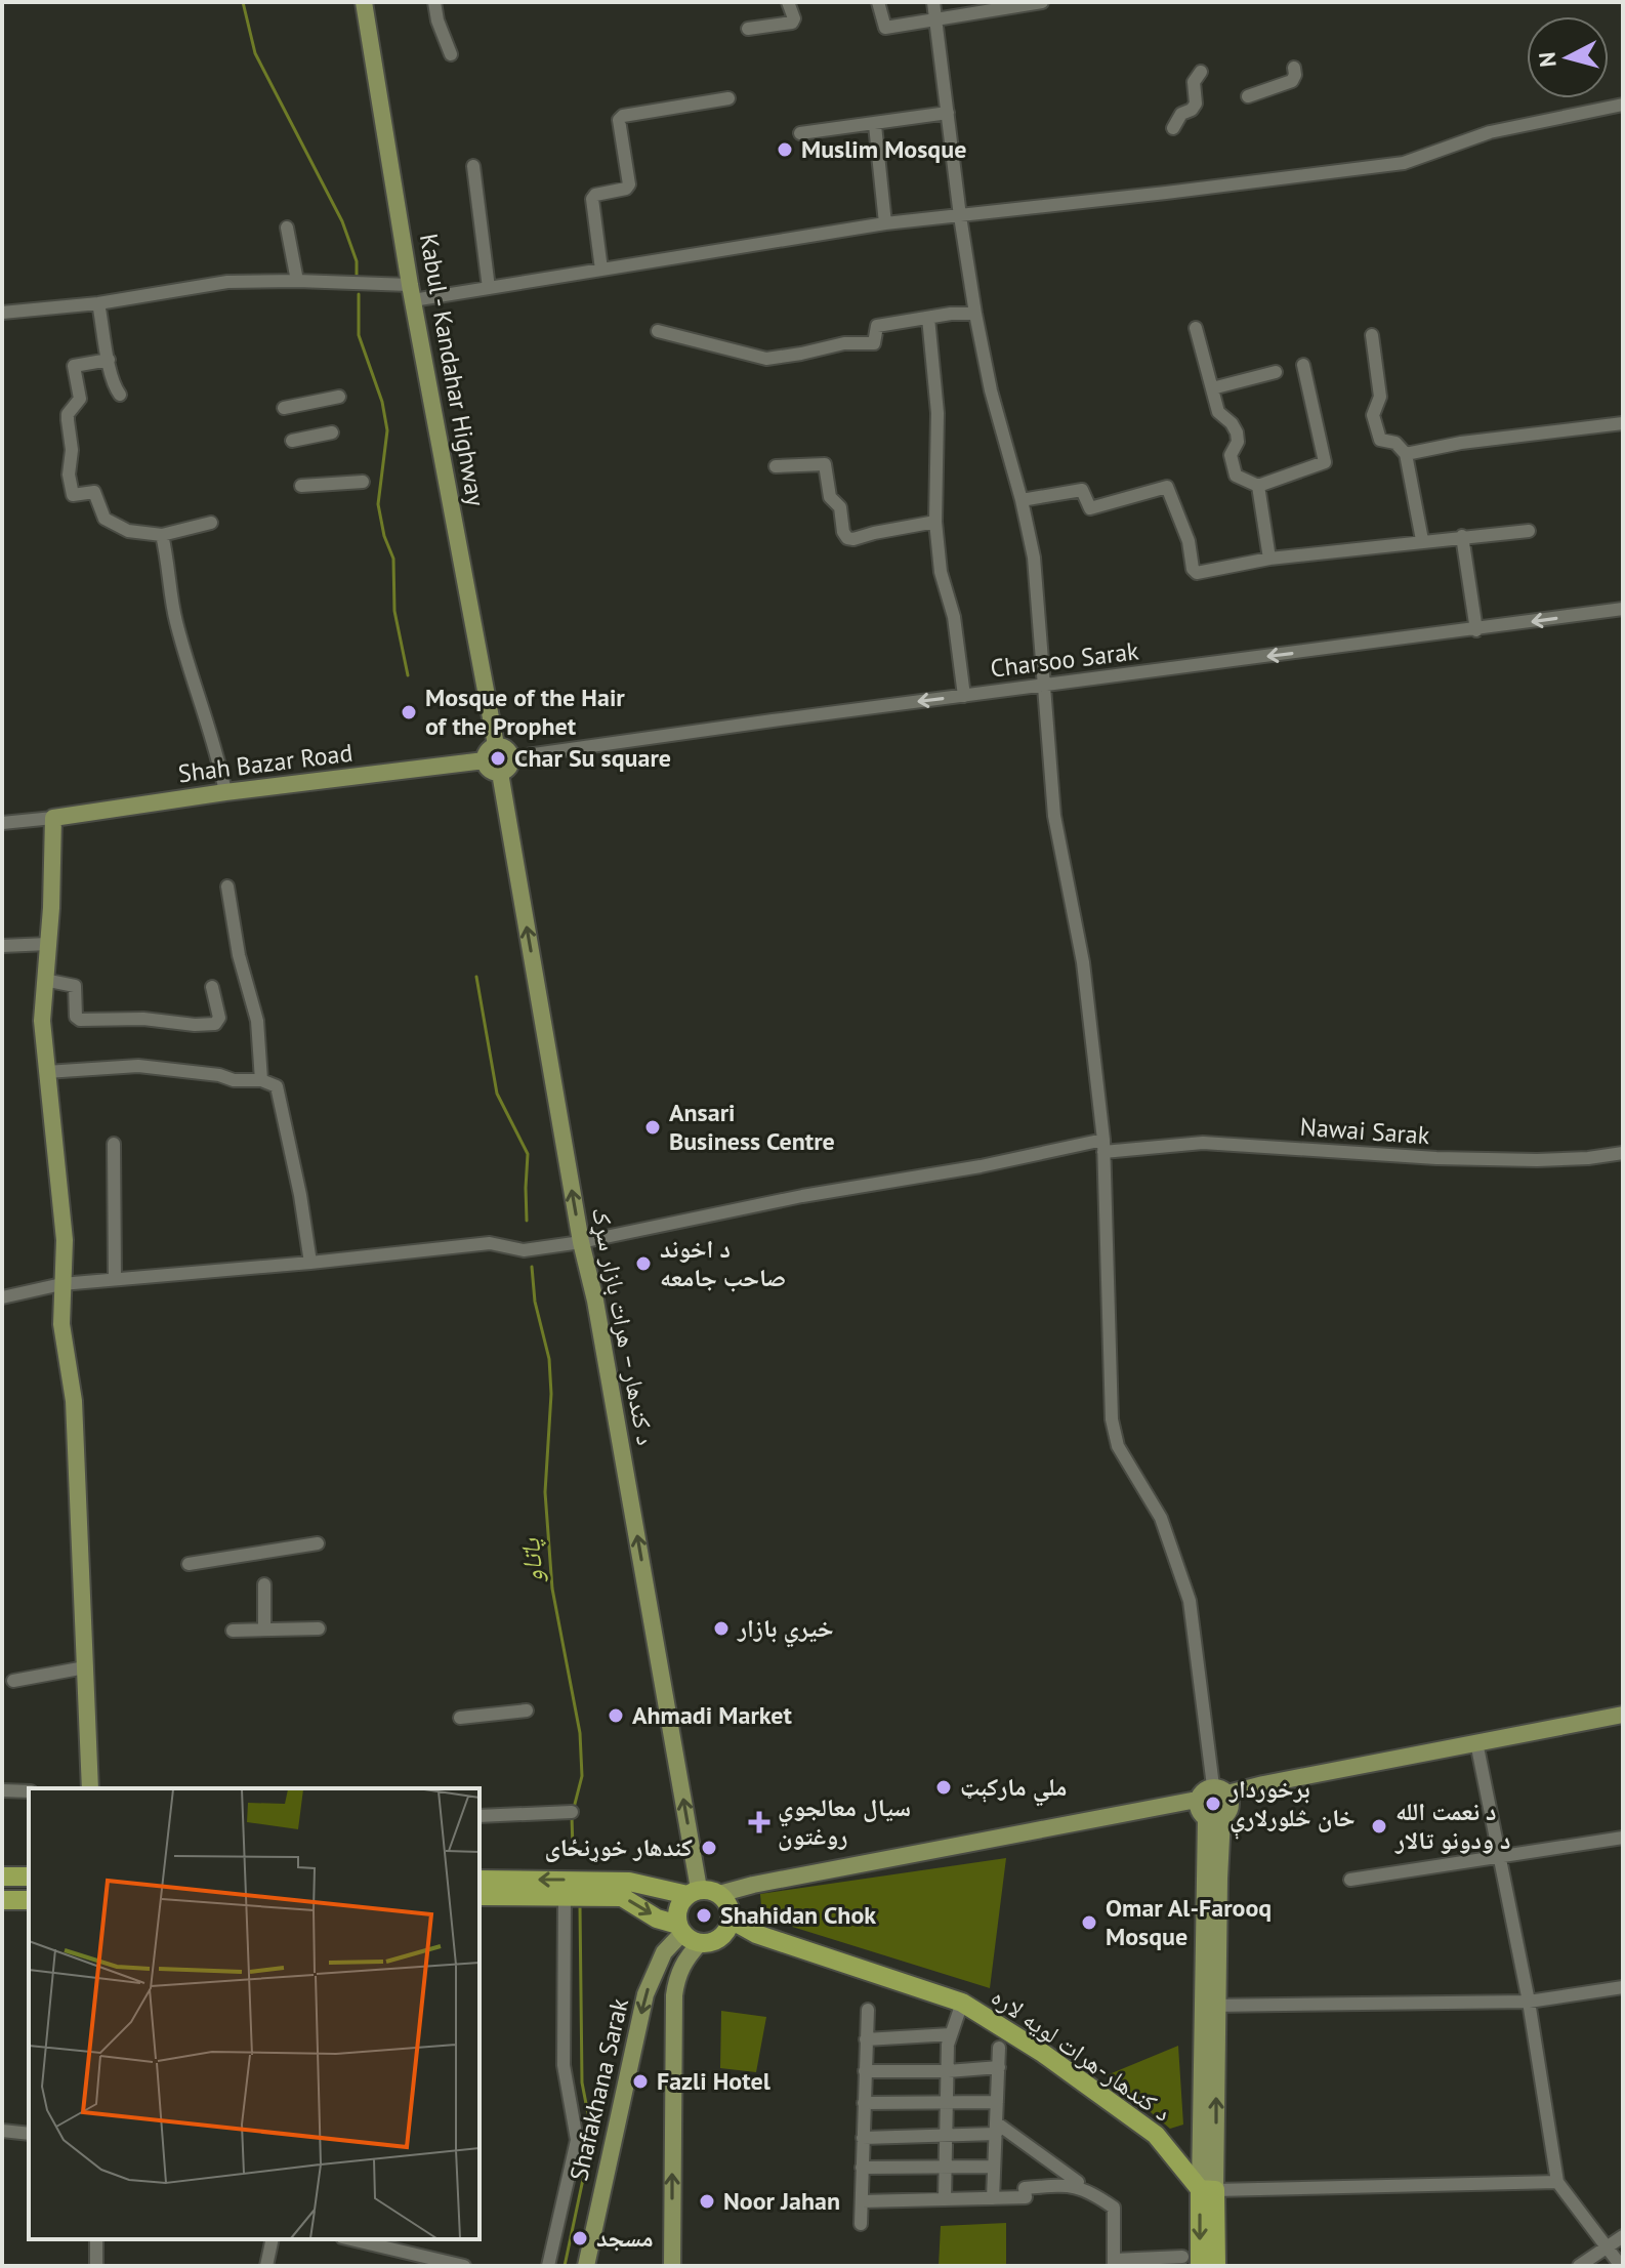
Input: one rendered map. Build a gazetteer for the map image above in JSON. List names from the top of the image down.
{
  "streets": {
    "highway": ["د کندهار-هرات لويه لاره"],
    "main road": [
      "Kabul - Kandahar Highway",
      "Shah Bazar Road",
      "د کندهار – هرات بازار سړک",
      "Shafakhana Sarak"
    ],
    "street": ["Charsoo Sarak", "Nawai Sarak"]
  },
  "crossings": [
    ["Kabul - Kandahar Highway", "Charsoo Sarak"],
    ["Kabul - Kandahar Highway", "Shah Bazar Road"],
    ["Kabul - Kandahar Highway", "د کندهار – هرات بازار سړک"],
    ["Charsoo Sarak", "Shah Bazar Road"],
    ["Charsoo Sarak", "د کندهار – هرات بازار سړک"],
    ["Shah Bazar Road", "د کندهار – هرات بازار سړک"],
    ["Nawai Sarak", "د کندهار – هرات بازار سړک"],
    ["د کندهار – هرات بازار سړک", "د کندهار-هرات لويه لاره"],
    ["د کندهار – هرات بازار سړک", "Shafakhana Sarak"],
    ["د کندهار-هرات لويه لاره", "Shafakhana Sarak"]
  ],
  "one_way": ["Charsoo Sarak", "د کندهار – هرات بازار سړک"],
  "water": ["پاتاو"],
  "places": {
    "other": [
      "Muslim Mosque",
      "Mosque of the Hair of the Prophet",
      "Char Su square",
      "Ansari Business Centre",
      "د اخوند صاحب جامعه",
      "خیري بازار",
      "Ahmadi Market",
      "ملي مارکېټ",
      "برخوردار خان څلورلارې",
      "د نعمت الله د ودونو تالار",
      "کندهار خوړنځای",
      "Shahidan Chok",
      "Omar Al-Farooq Mosque",
      "Fazli Hotel",
      "Noor Jahan",
      "مسجد"
    ],
    "health": ["سيال معالجوي روغتون"]
  },
  "north": "left"
}
